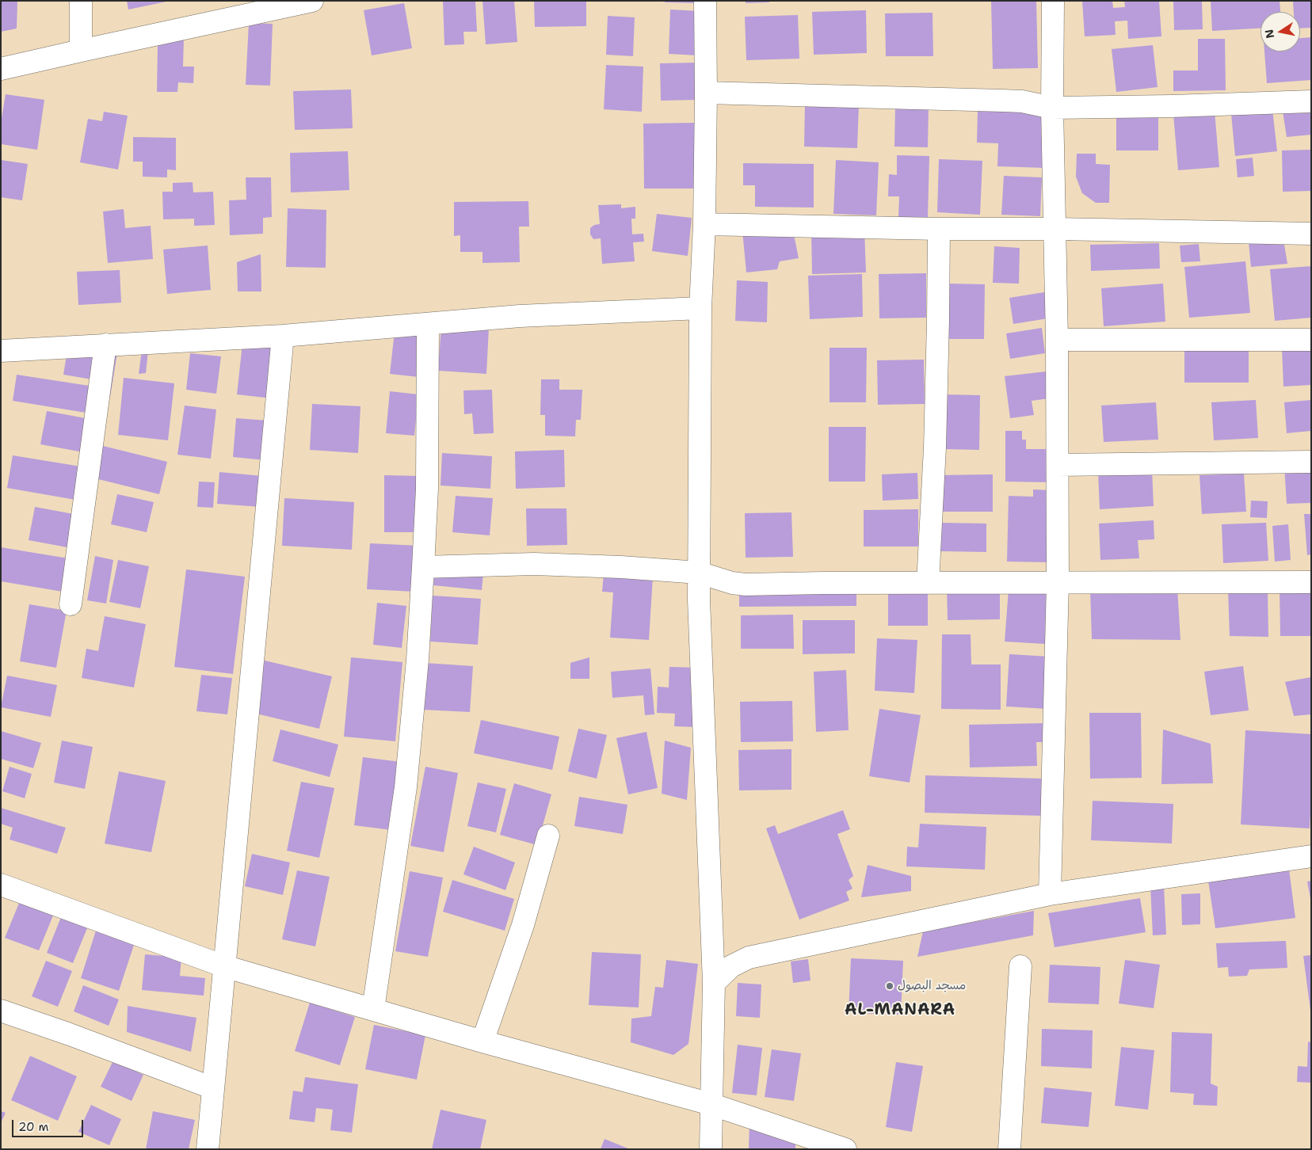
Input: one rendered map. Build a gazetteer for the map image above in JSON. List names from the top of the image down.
{
  "districts": ["AL-MANARA"],
  "places": ["مسجد البصول"],
  "scale_bar": "20 m",
  "north": "left"
}
